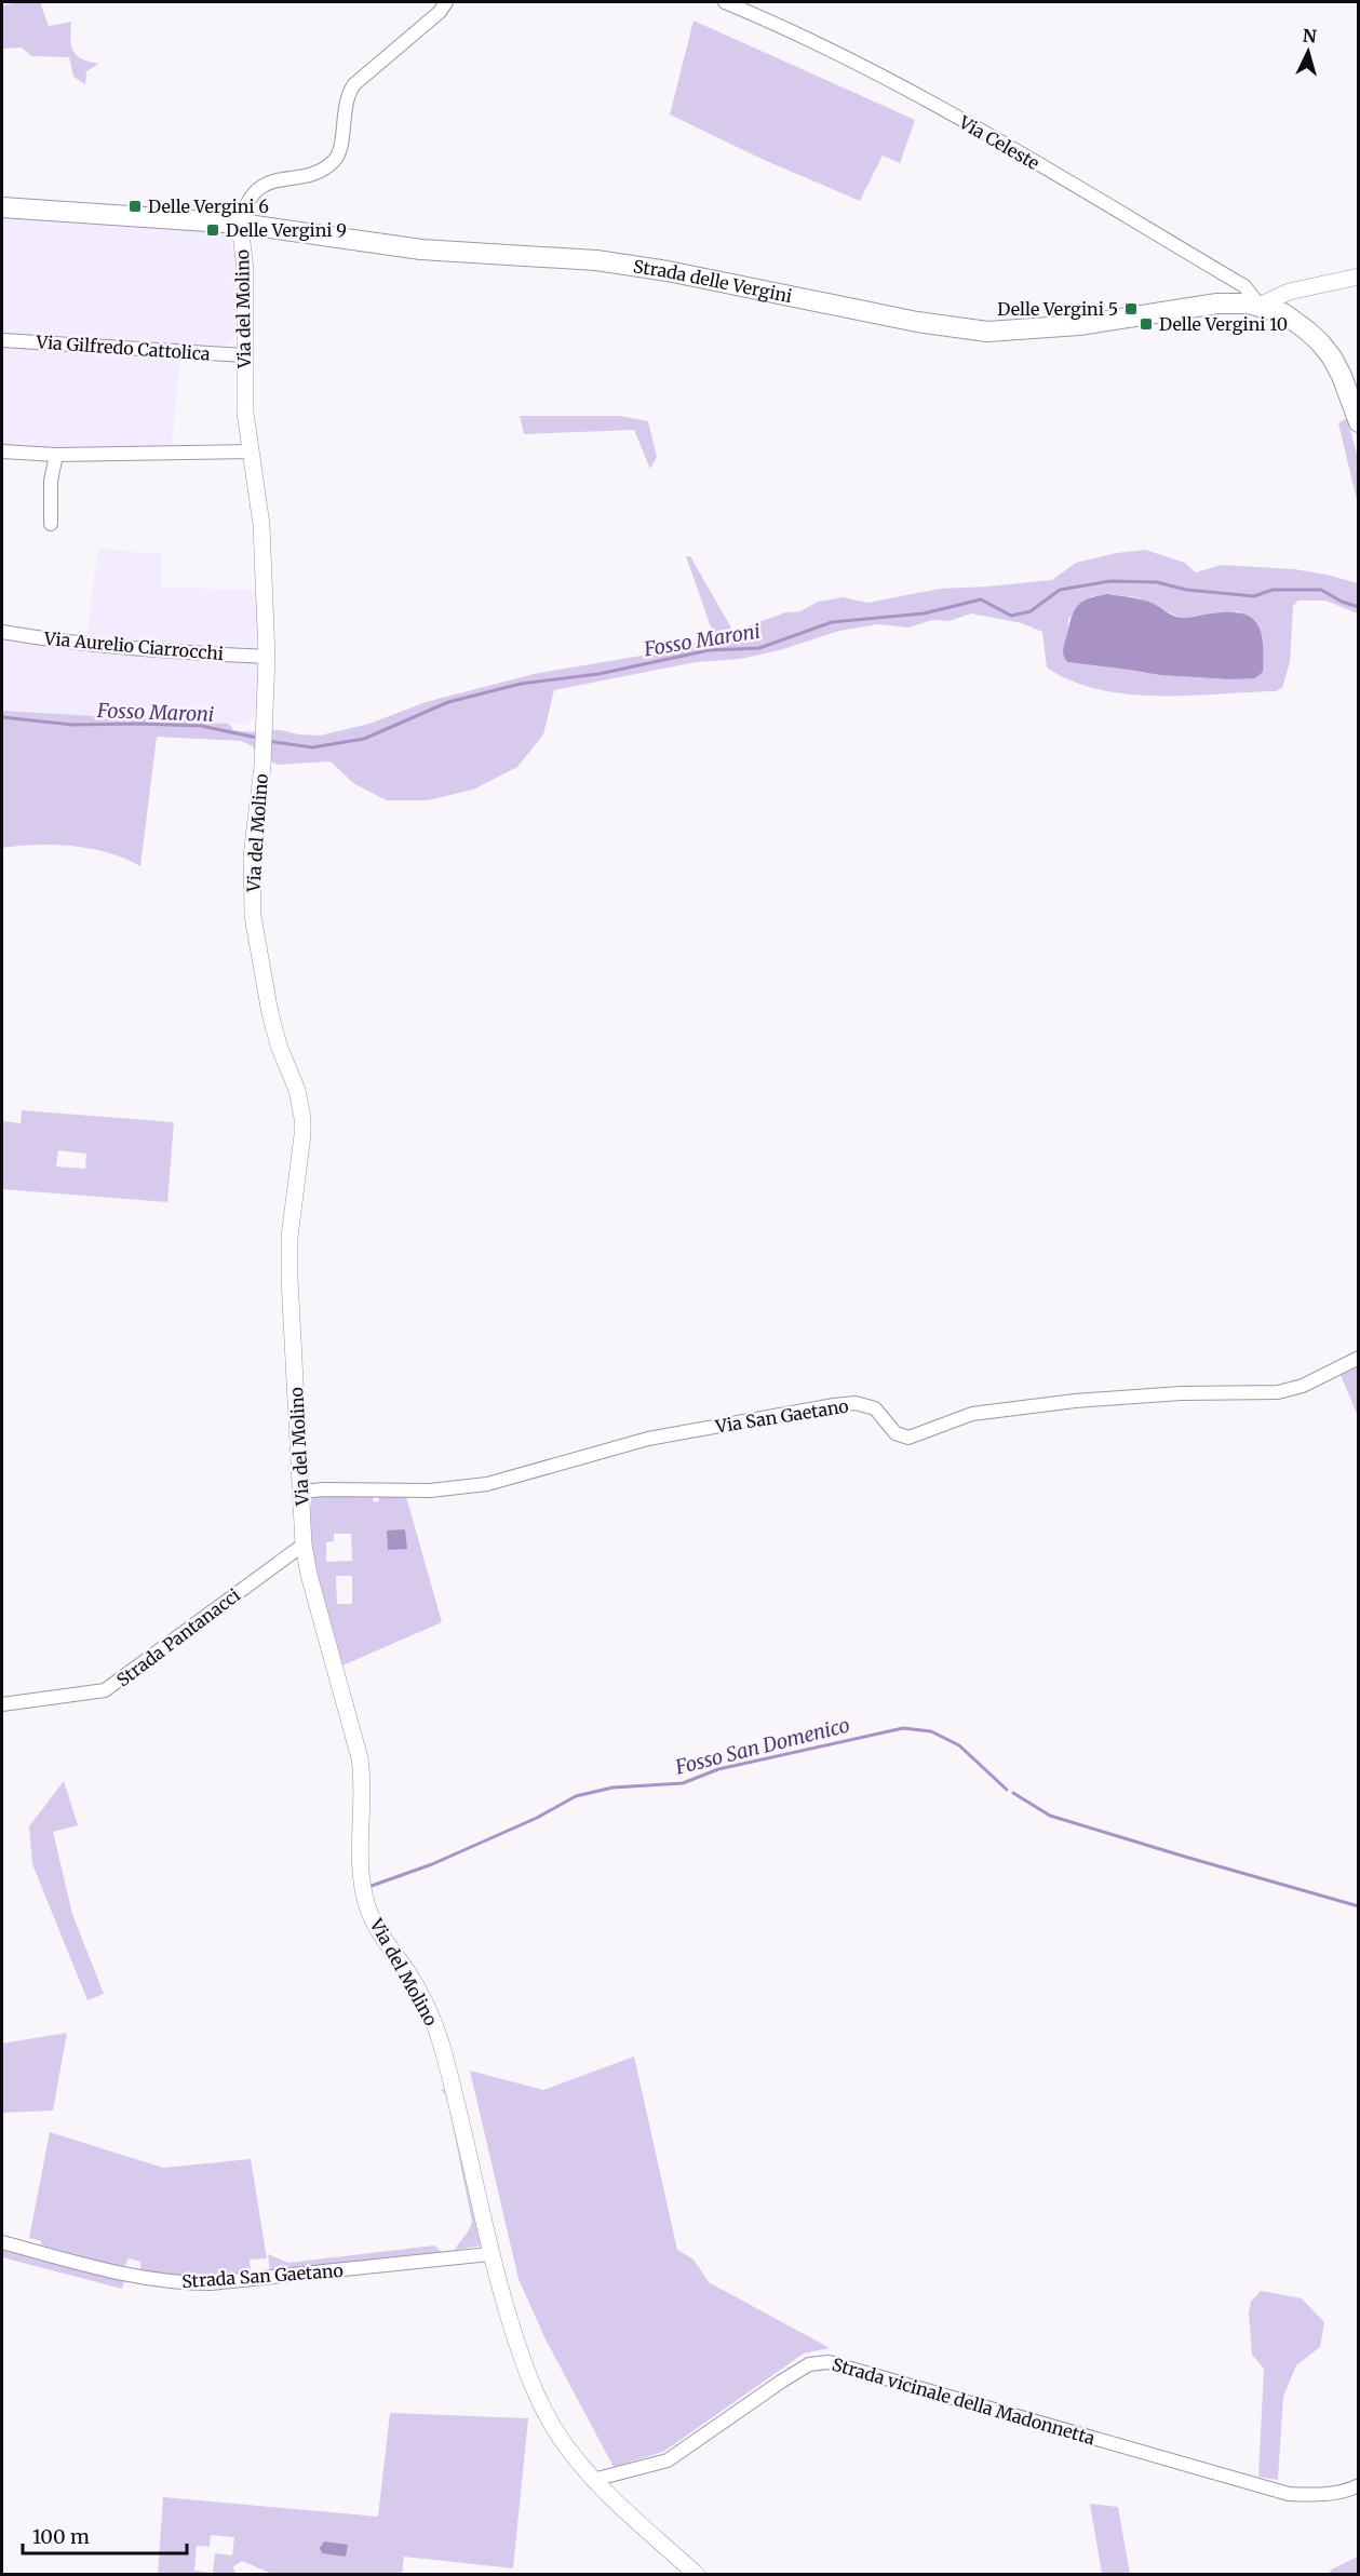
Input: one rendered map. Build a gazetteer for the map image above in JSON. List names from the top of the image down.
{
  "streets": {
    "main road": ["Strada delle Vergini"],
    "street": [
      "Via Celeste",
      "Via del Molino",
      "Via Gilfredo Cattolica",
      "Via Aurelio Ciarrocchi",
      "Via San Gaetano",
      "Strada Pantanacci",
      "Strada San Gaetano",
      "Strada vicinale della Madonnetta"
    ]
  },
  "crossings": [
    ["Via Celeste", "Strada delle Vergini"],
    ["Strada delle Vergini", "Via del Molino"],
    ["Via del Molino", "Via Gilfredo Cattolica"],
    ["Via del Molino", "Via Aurelio Ciarrocchi"],
    ["Via del Molino", "Via San Gaetano"],
    ["Via del Molino", "Strada Pantanacci"],
    ["Via del Molino", "Strada San Gaetano"],
    ["Via del Molino", "Strada vicinale della Madonnetta"]
  ],
  "water": ["Fosso Maroni", "Fosso San Domenico"],
  "places": {
    "transit": [
      "Delle Vergini 6",
      "Delle Vergini 9",
      "Delle Vergini 5",
      "Delle Vergini 10"
    ]
  },
  "scale_bar": "100 m",
  "north": "top"
}
